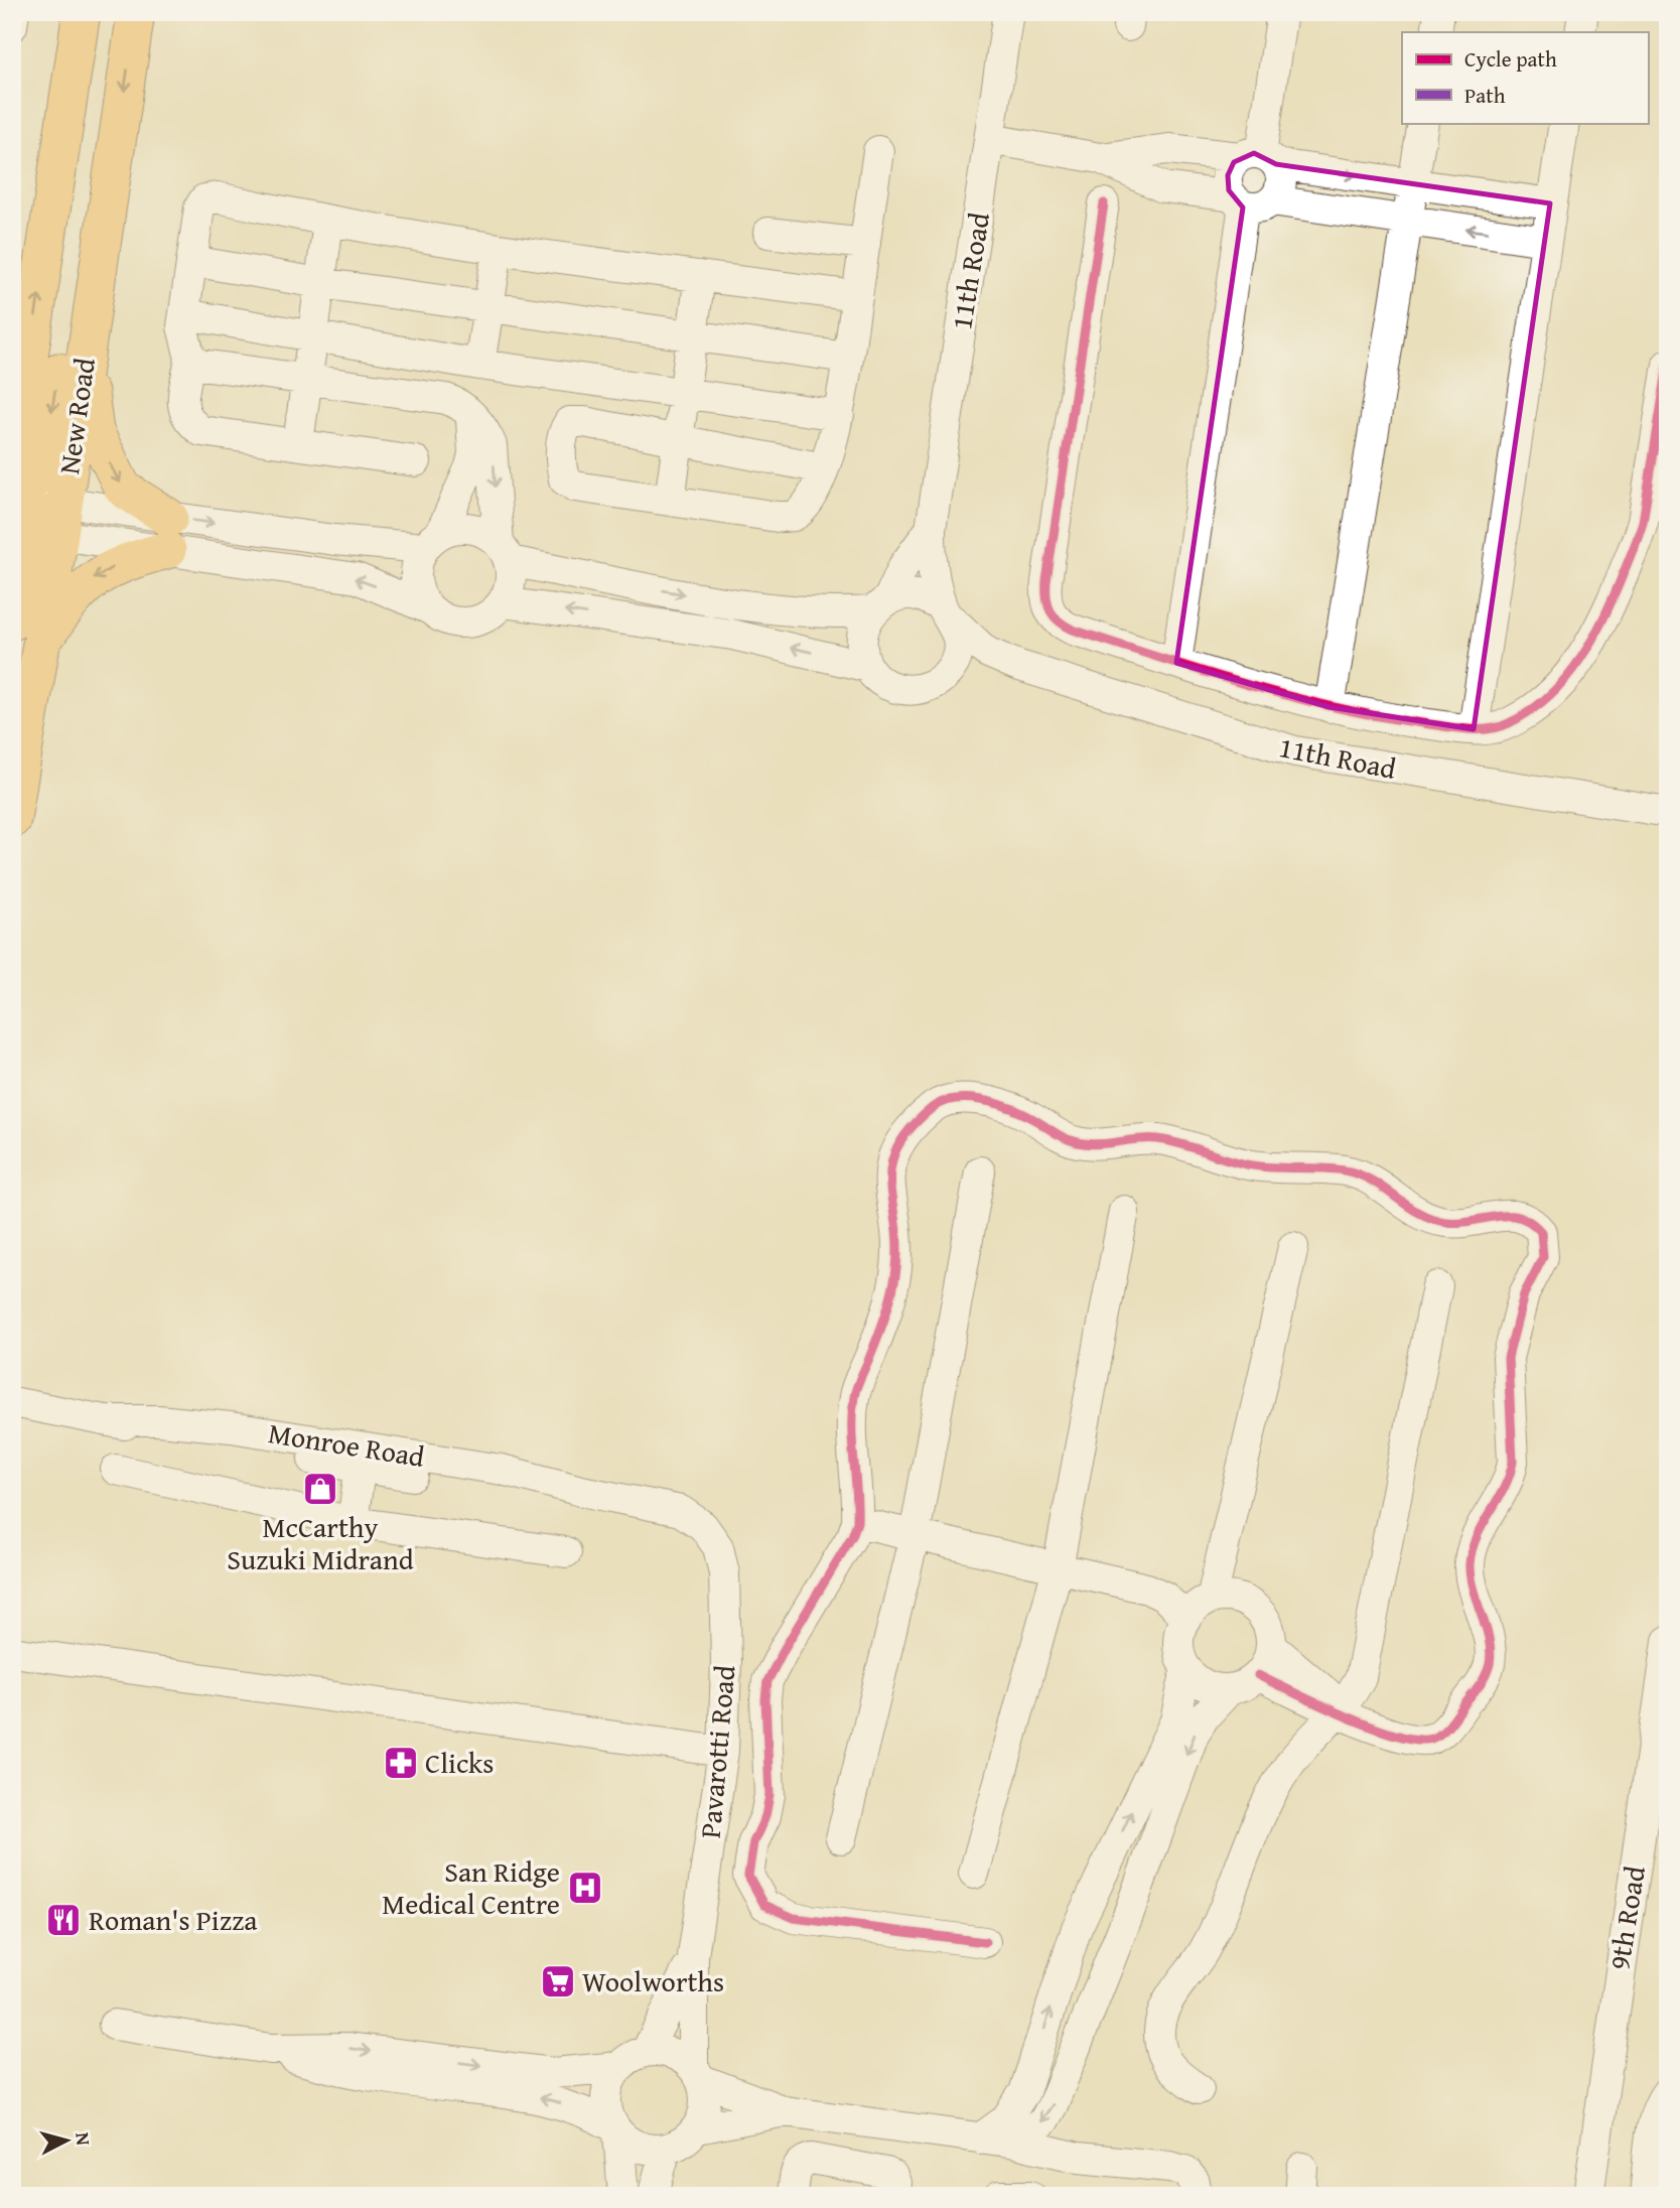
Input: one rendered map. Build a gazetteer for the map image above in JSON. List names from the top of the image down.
{
  "streets": {
    "main road": ["New Road"],
    "street": [
      "11th Road",
      "Monroe Road",
      "Pavarotti Road",
      "9th Road"
    ]
  },
  "crossings": [
    ["Monroe Road", "Pavarotti Road"]
  ],
  "places": {
    "shop": ["McCarthy Suzuki Midrand"],
    "pharmacy": ["Clicks"],
    "hospital": ["San Ridge Medical Centre"],
    "restaurant": ["Roman's Pizza"],
    "supermarket": ["Woolworths"]
  },
  "legend": ["Cycle path", "Path"],
  "north": "right"
}
